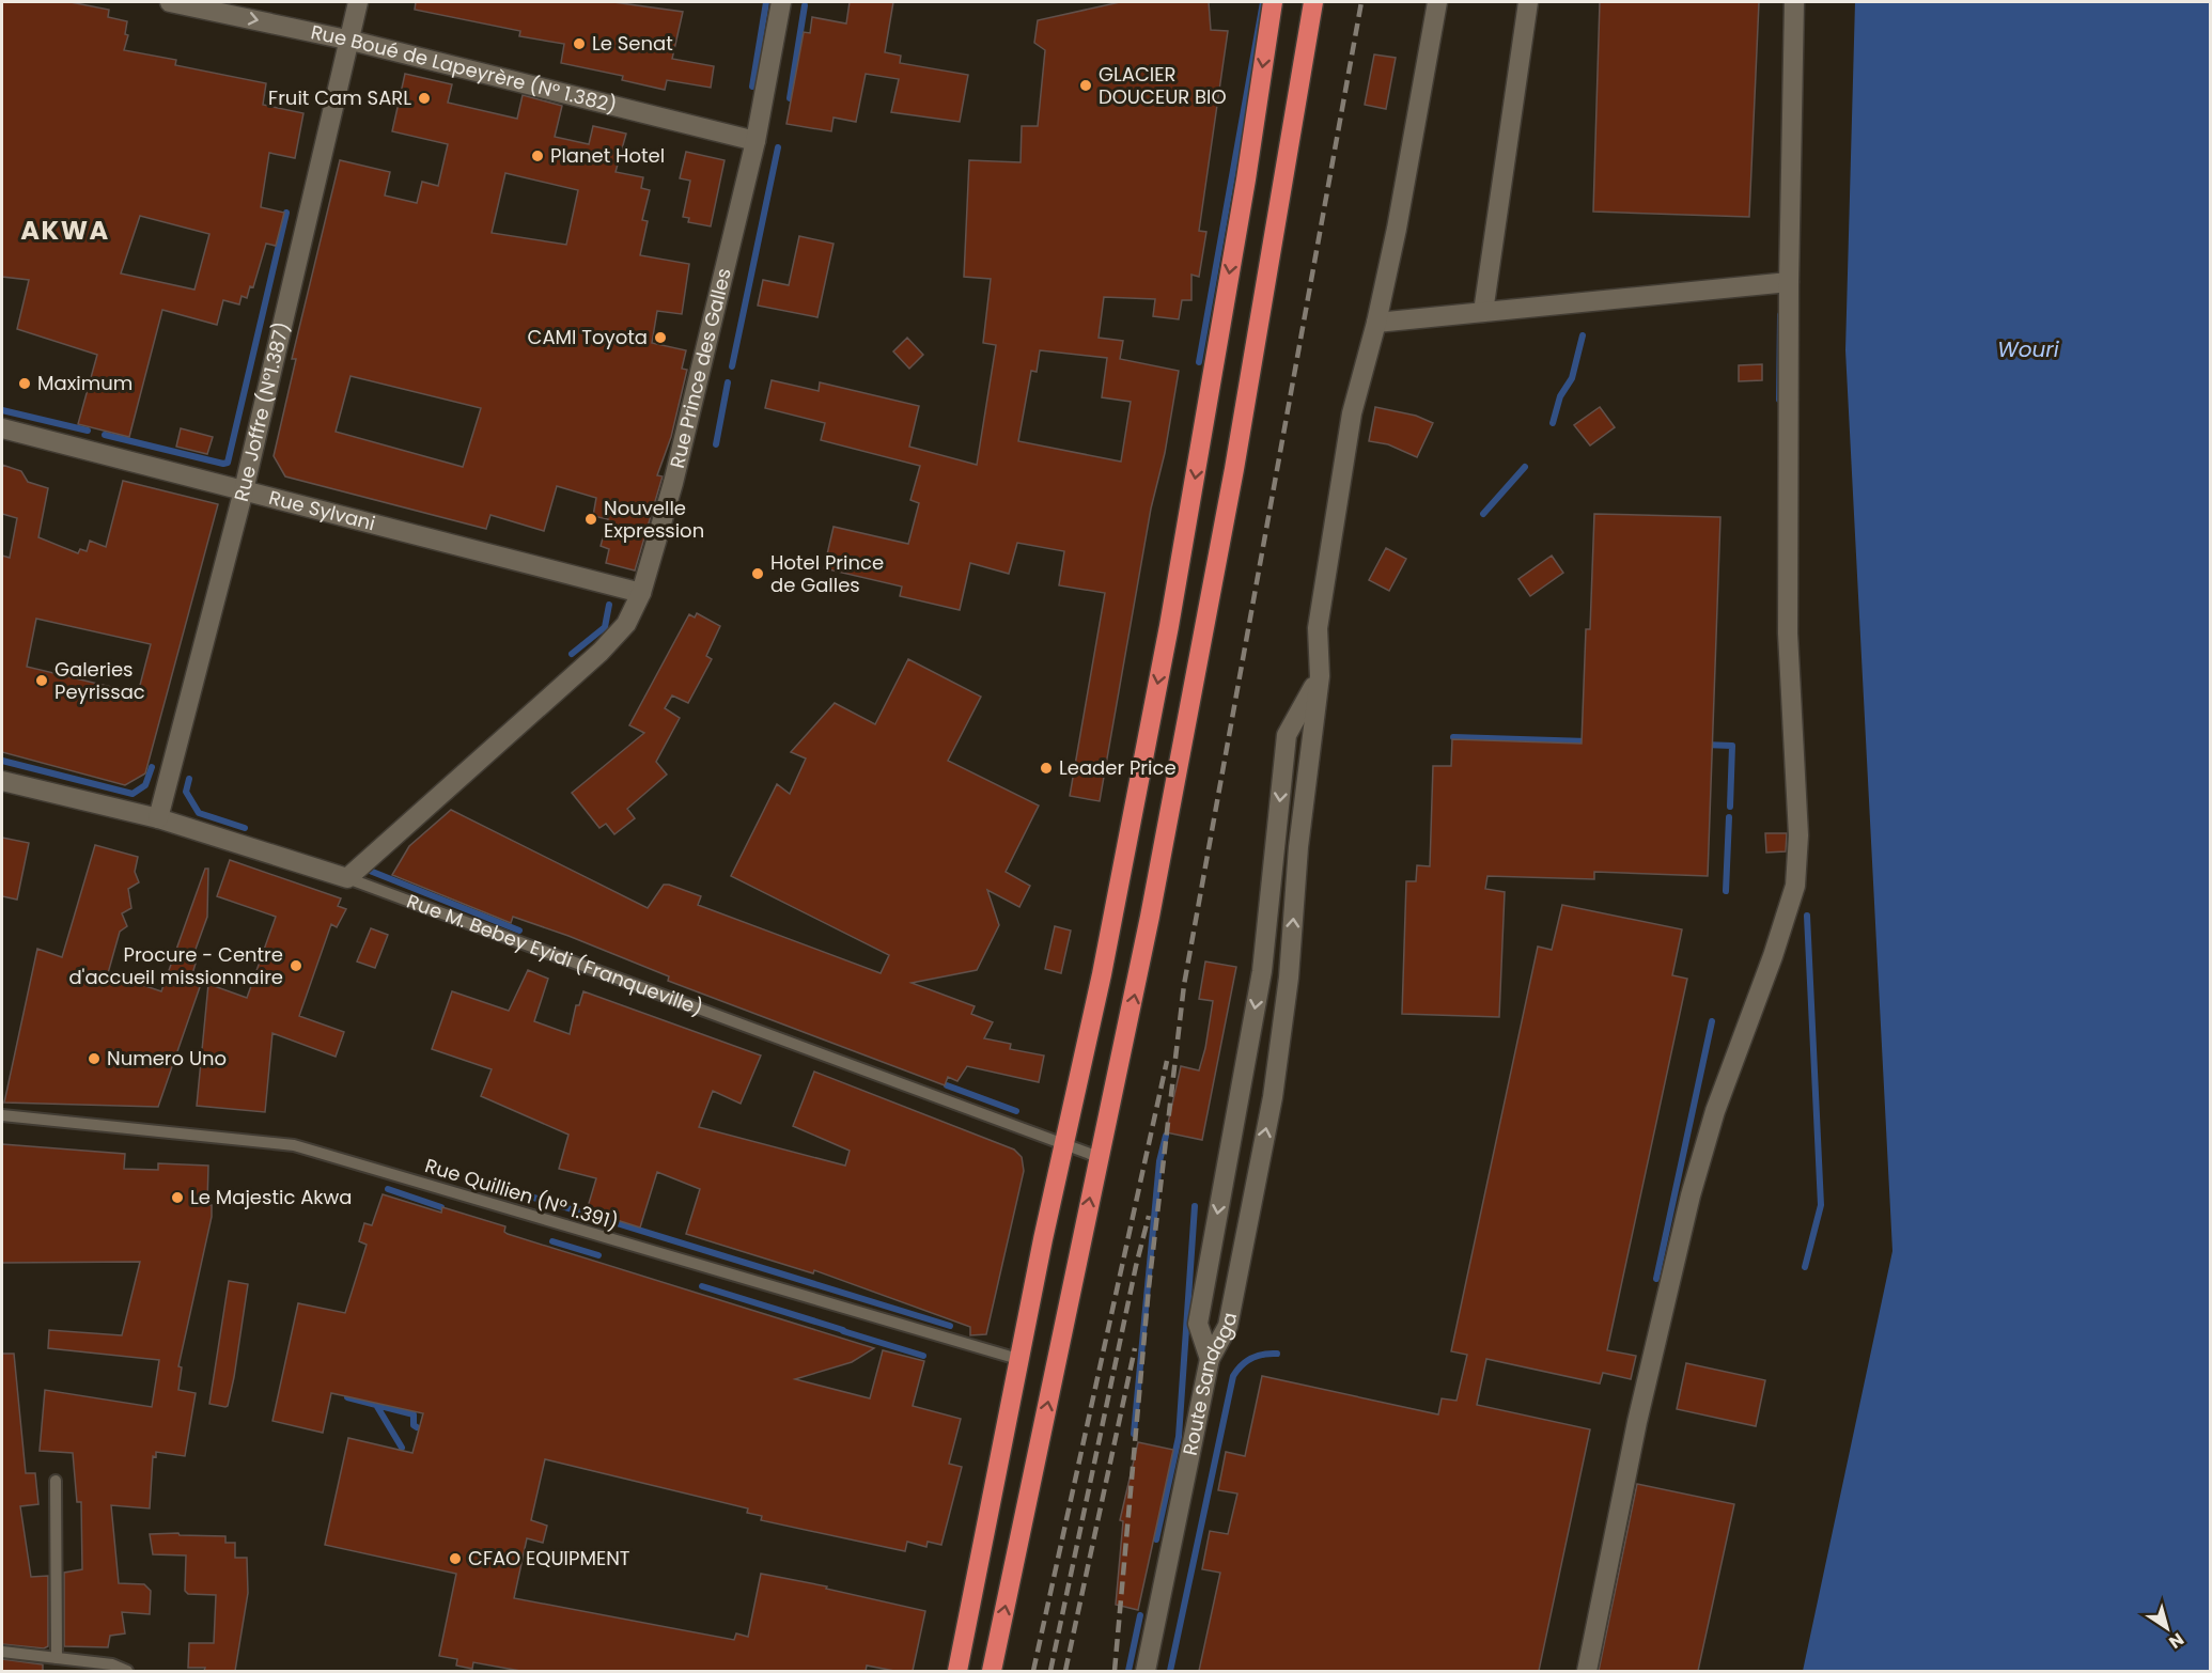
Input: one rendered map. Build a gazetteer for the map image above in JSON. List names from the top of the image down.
{
  "streets": {
    "street": [
      "Rue Boué de Lapeyrère (N° 1.382)",
      "Rue Prince des Galles",
      "Rue Joffre (N°1.387)",
      "Rue Sylvani",
      "Rue M. Bebey Eyidi (Franqueville)",
      "Route Sandaga"
    ],
    "lane": ["Rue Quillien (N° 1.391)"]
  },
  "crossings": [
    ["Rue Boué de Lapeyrère (N° 1.382)", "Rue Prince des Galles"],
    ["Rue Boué de Lapeyrère (N° 1.382)", "Rue Joffre (N°1.387)"],
    ["Rue Prince des Galles", "Rue Sylvani"],
    ["Rue Prince des Galles", "Rue M. Bebey Eyidi (Franqueville)"],
    ["Rue Joffre (N°1.387)", "Rue Sylvani"],
    ["Rue Joffre (N°1.387)", "Rue M. Bebey Eyidi (Franqueville)"]
  ],
  "districts": ["AKWA"],
  "water": ["Wouri"],
  "places": [
    "Le Senat",
    "GLACIER DOUCEUR BIO",
    "Fruit Cam SARL",
    "Planet Hotel",
    "CAMI Toyota",
    "Maximum",
    "Nouvelle Expression",
    "Hotel Prince de Galles",
    "Galeries Peyrissac",
    "Leader Price",
    "Procure - Centre d'accueil missionnaire",
    "Numero Uno",
    "Le Majestic Akwa",
    "CFAO EQUIPMENT"
  ],
  "north": "bottom right"
}
